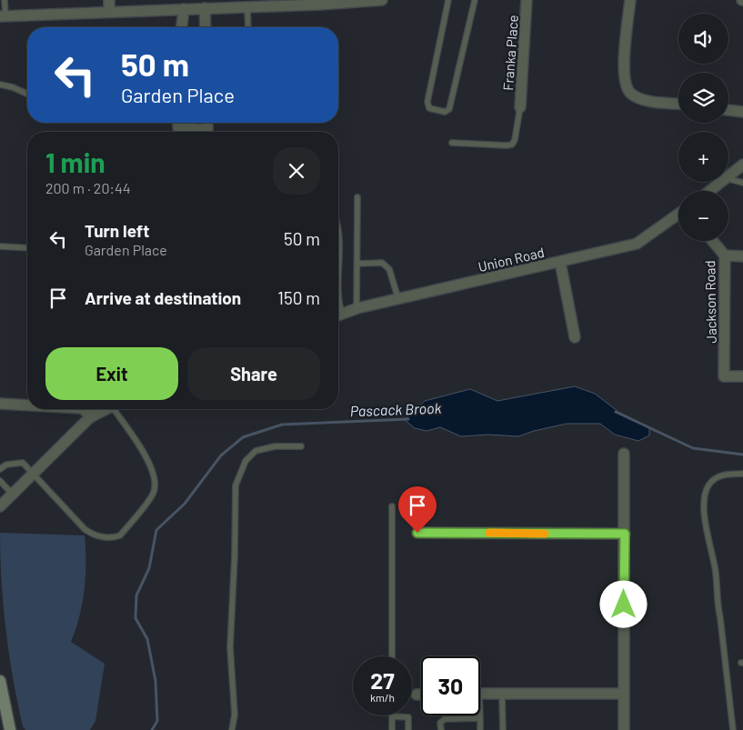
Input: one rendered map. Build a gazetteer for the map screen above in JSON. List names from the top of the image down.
{
  "streets": {
    "street": ["Franka Place", "Union Road", "Jackson Road"]
  },
  "water": ["Pascack Brook"],
  "page": {
    "map_buttons": ["+", "−"],
    "turn": ["50 m", "Garden Place"],
    "heading": ["1 min", "200 m · 20:44"],
    "list": [
      {
        "name": "Turn left",
        "note": "Garden Place",
        "value": "50 m"
      },
      {
        "name": "Arrive at destination",
        "value": "150 m"
      }
    ],
    "buttons": ["Exit", "Share"],
    "speed": "27 km/h",
    "limit": "30"
  }
}
